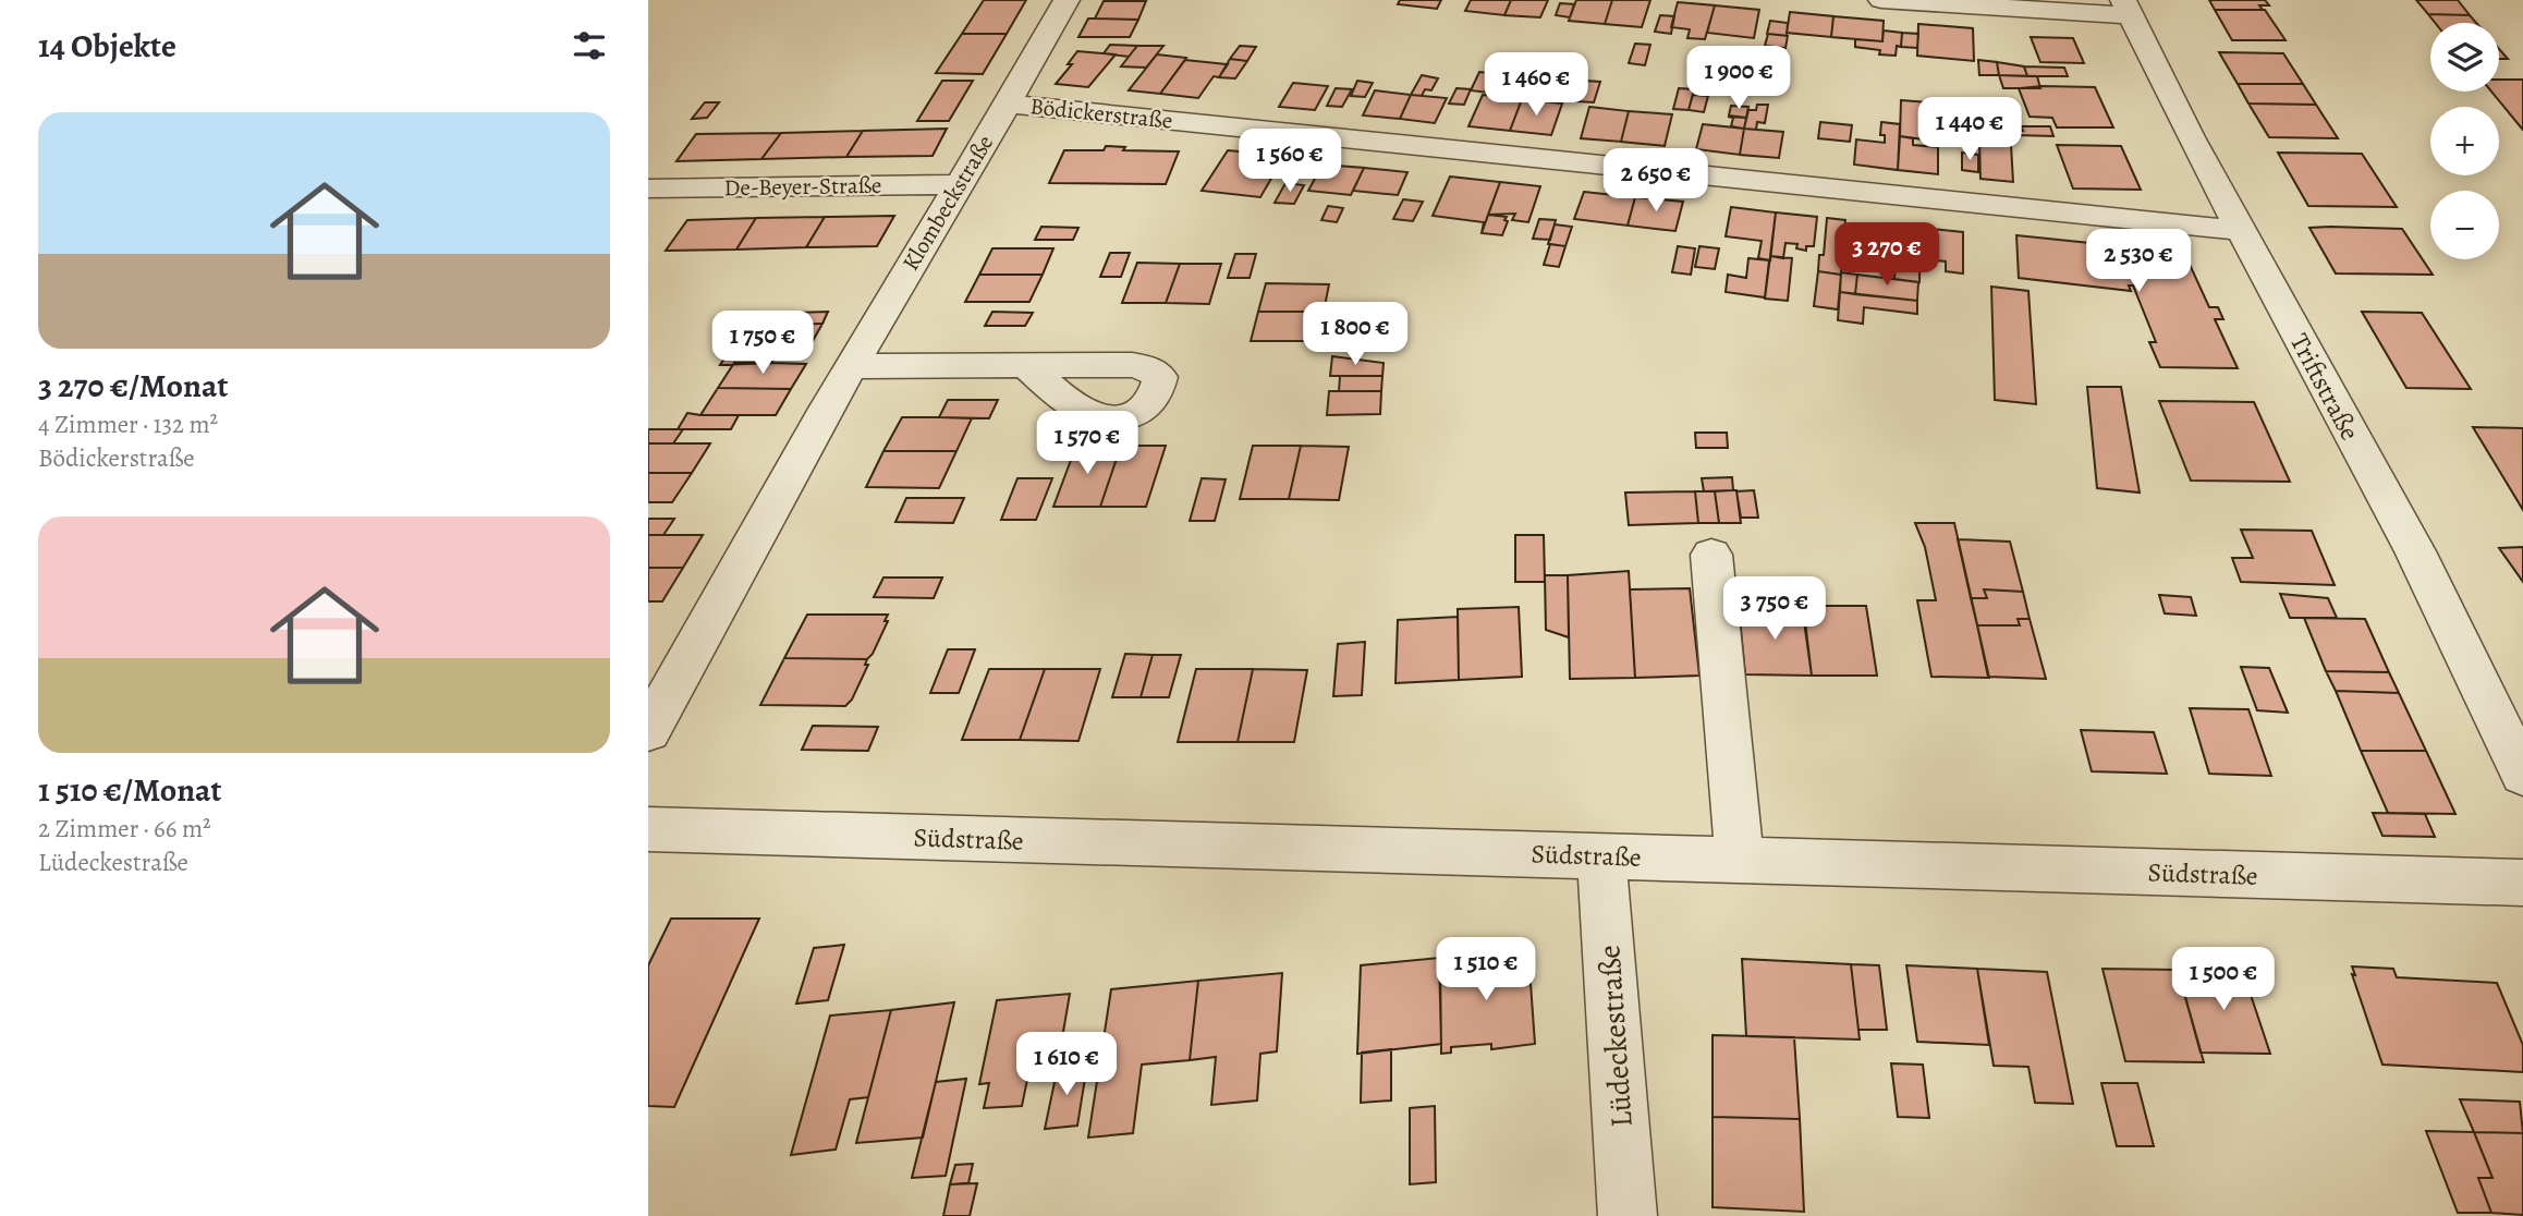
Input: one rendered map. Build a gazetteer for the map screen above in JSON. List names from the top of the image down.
{
  "streets": {
    "street": [
      "Bödickerstraße",
      "De-Beyer-Straße",
      "Klombeckstraße",
      "Triftstraße",
      "Südstraße",
      "Lüdeckestraße"
    ]
  },
  "crossings": [
    ["Bödickerstraße", "Klombeckstraße"],
    ["Bödickerstraße", "Triftstraße"],
    ["De-Beyer-Straße", "Klombeckstraße"],
    ["Südstraße", "Lüdeckestraße"]
  ],
  "page": {
    "heading": "14 Objekte",
    "map_buttons": ["+", "−"],
    "price": [
      "1 900 €",
      "1 460 €",
      "1 440 €",
      "1 560 €",
      "2 650 €",
      "3 270 €",
      "2 530 €",
      "1 800 €",
      "1 750 €",
      "1 570 €",
      "3 750 €",
      "1 510 €",
      "1 500 €",
      "1 610 €"
    ],
    "list": [
      {
        "name": "3 270 €/Monat",
        "note": "4 Zimmer · 132 m² · Bödickerstraße"
      },
      {
        "name": "1 510 €/Monat",
        "note": "2 Zimmer · 66 m² · Lüdeckestraße"
      }
    ]
  }
}
